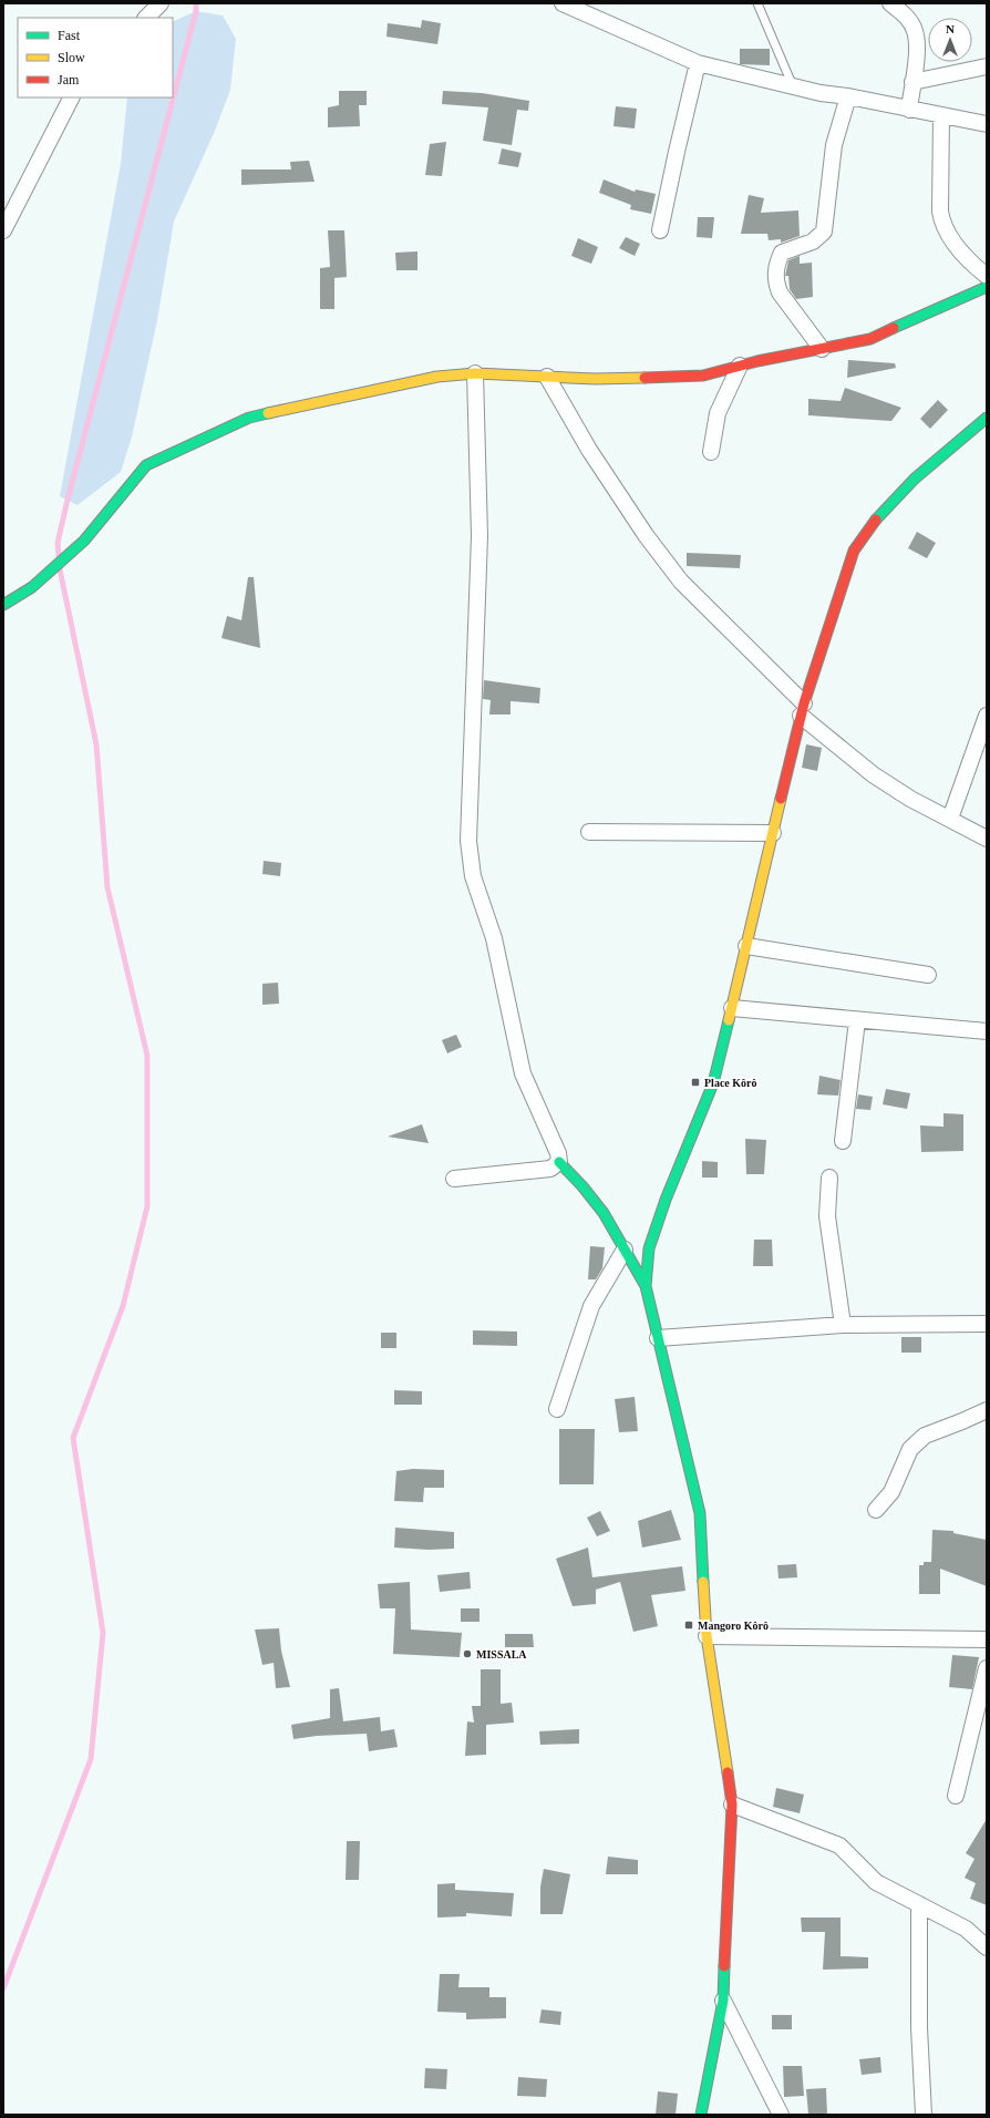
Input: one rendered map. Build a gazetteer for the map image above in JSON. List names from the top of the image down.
{
  "places": {
    "transit": ["Place Kôrô", "Mangoro Kôrô"],
    "other": ["MISSALA"]
  },
  "legend": ["Fast", "Slow", "Jam"],
  "north": "top"
}
